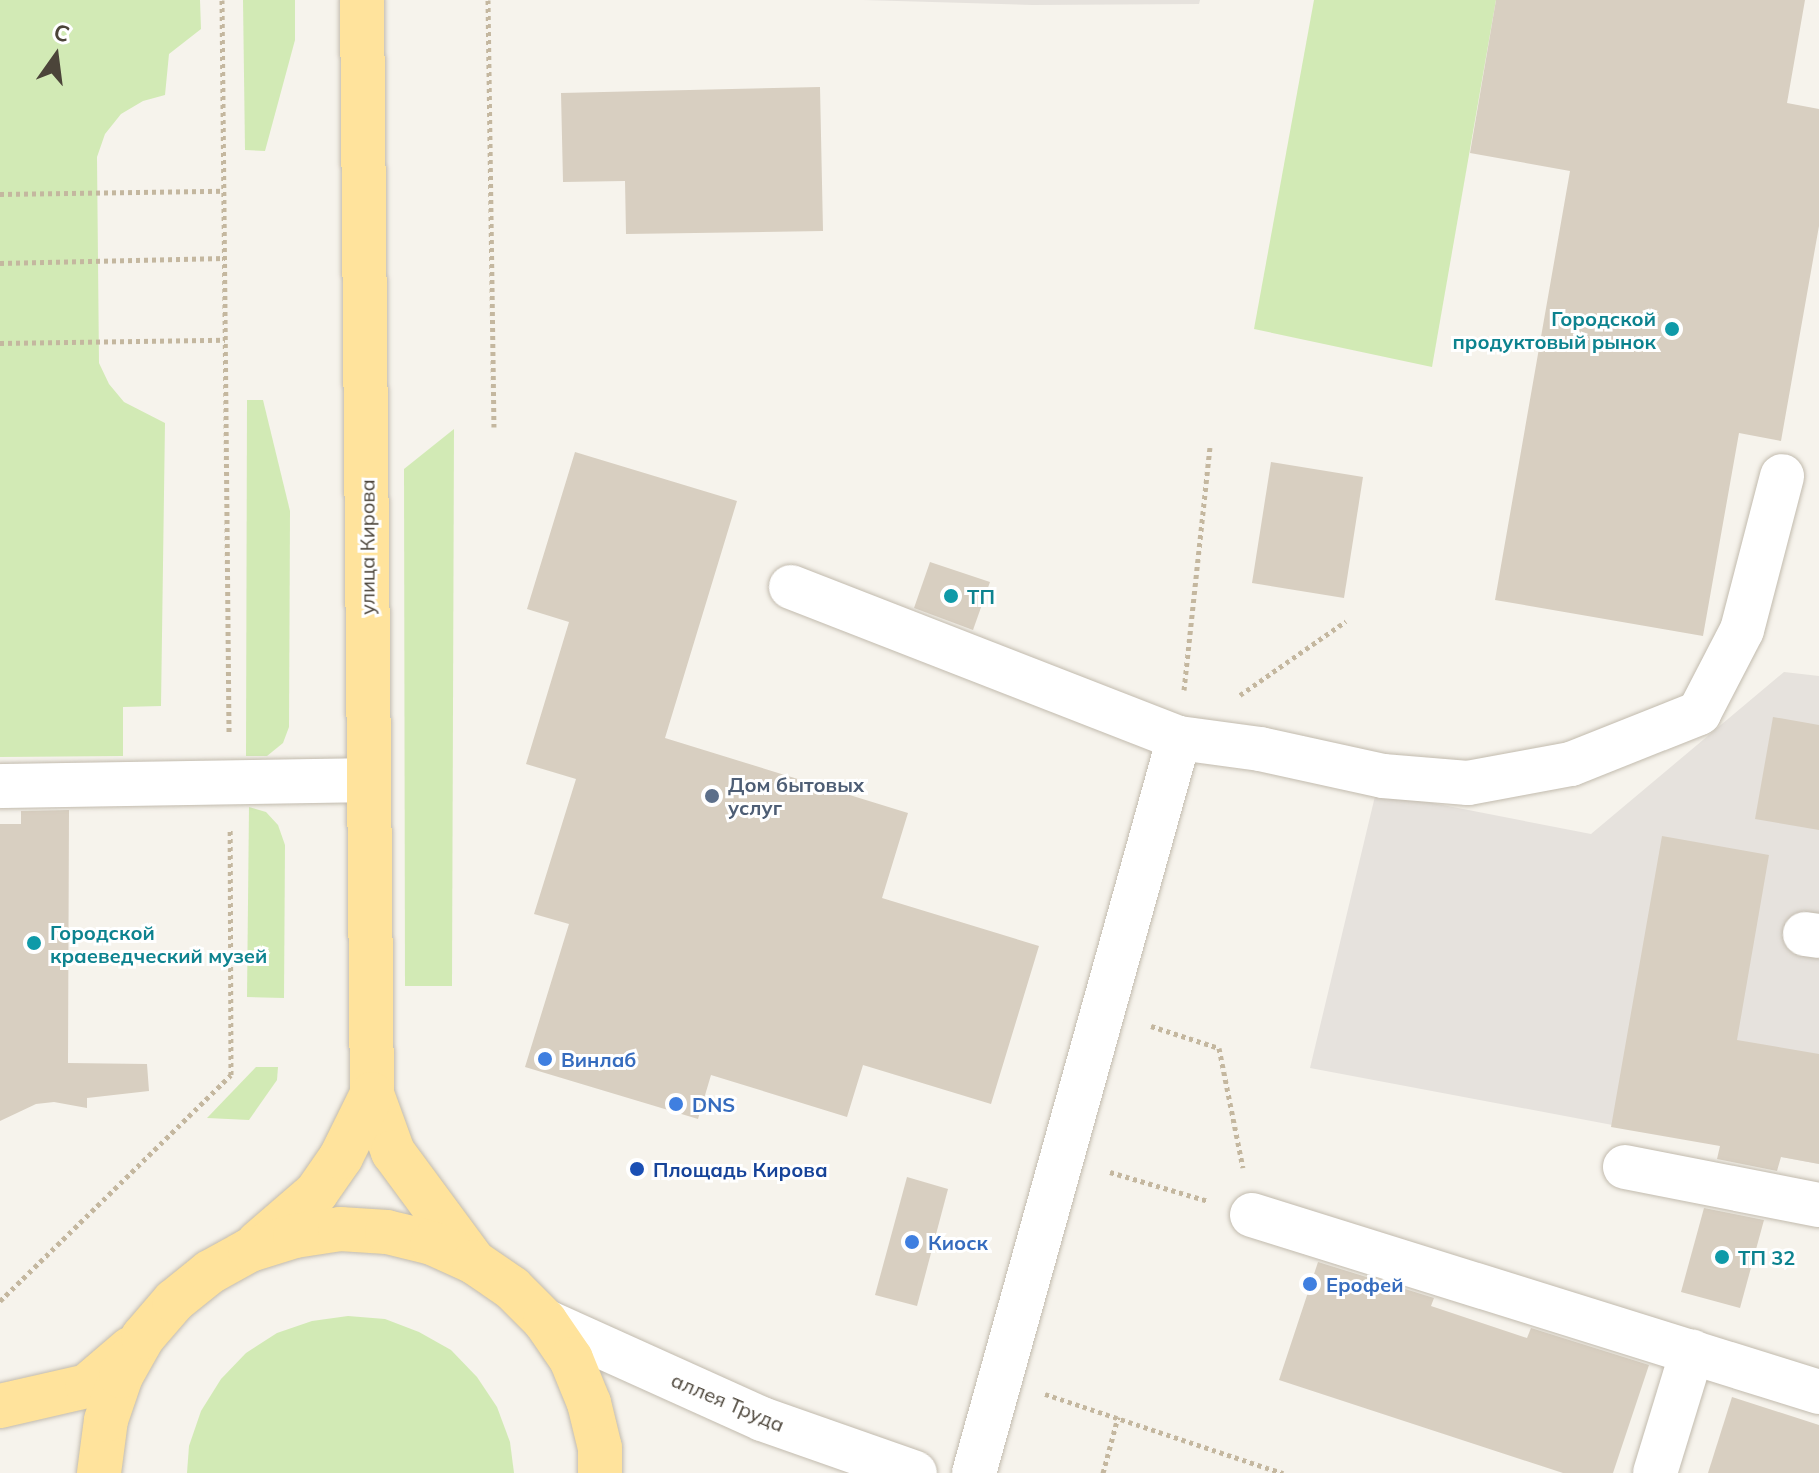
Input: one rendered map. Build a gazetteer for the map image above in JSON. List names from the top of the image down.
{
  "streets": {
    "main road": ["улица Кирова"],
    "street": ["аллея Труда"]
  },
  "places": [
    "Городской продуктовый рынок",
    "ТП",
    "Дом бытовых услуг",
    "Городской краеведческий музей",
    "Винлаб",
    "DNS",
    "Площадь Кирова",
    "Киоск",
    "ТП 32",
    "Ерофей"
  ],
  "north": "top"
}
